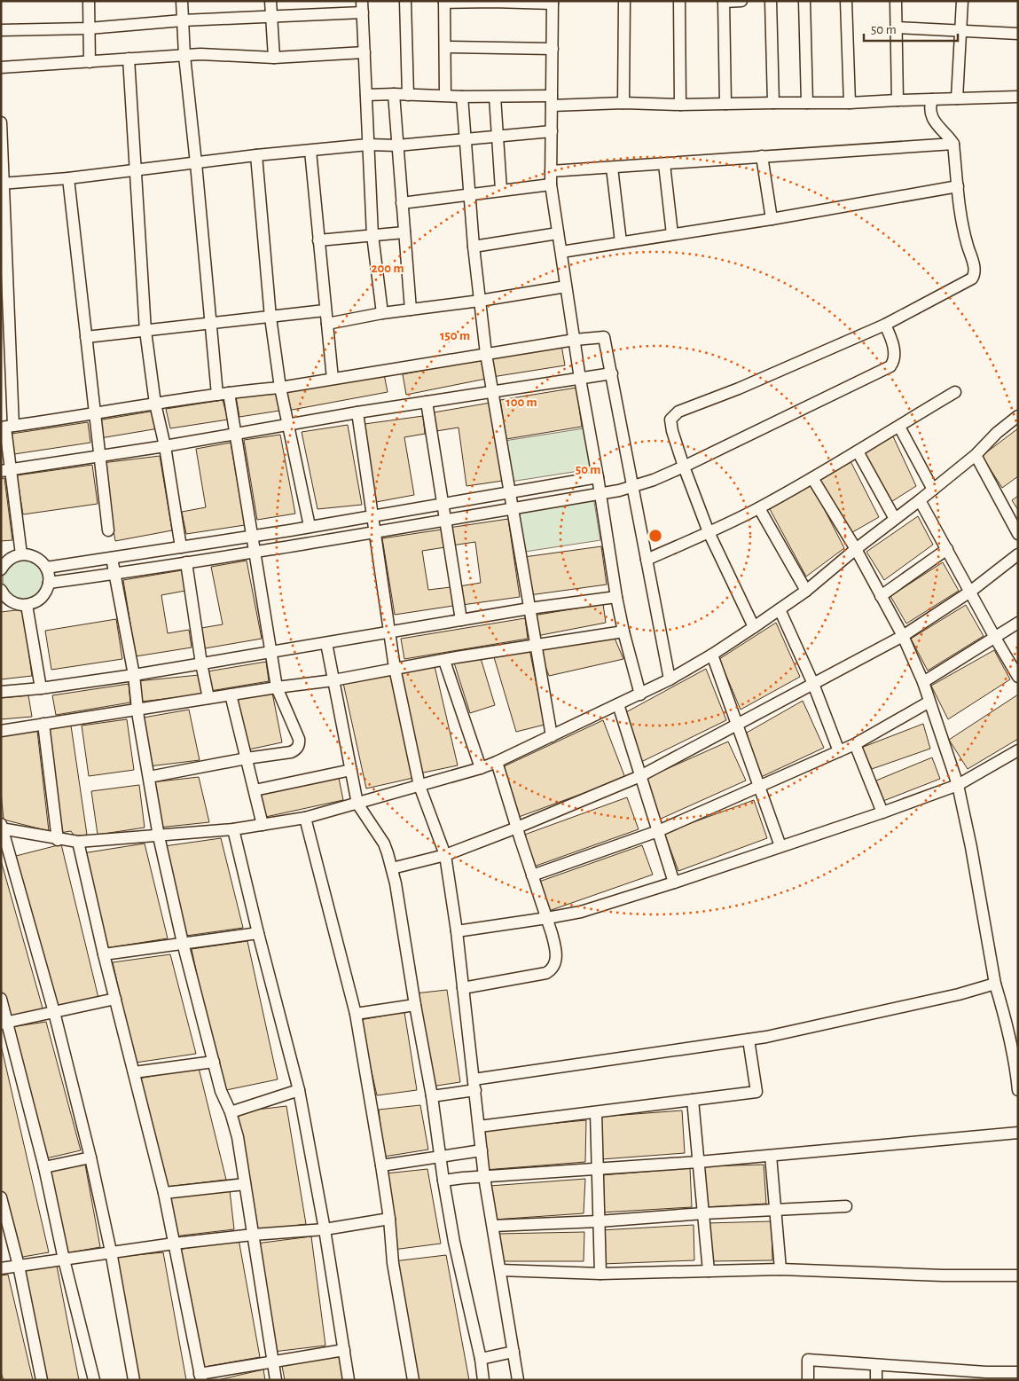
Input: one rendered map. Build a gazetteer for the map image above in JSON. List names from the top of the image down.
{
  "scale_bar": "50 m",
  "rings": [
    "200 m",
    "150 m",
    "100 m",
    "50 m"
  ]
}
